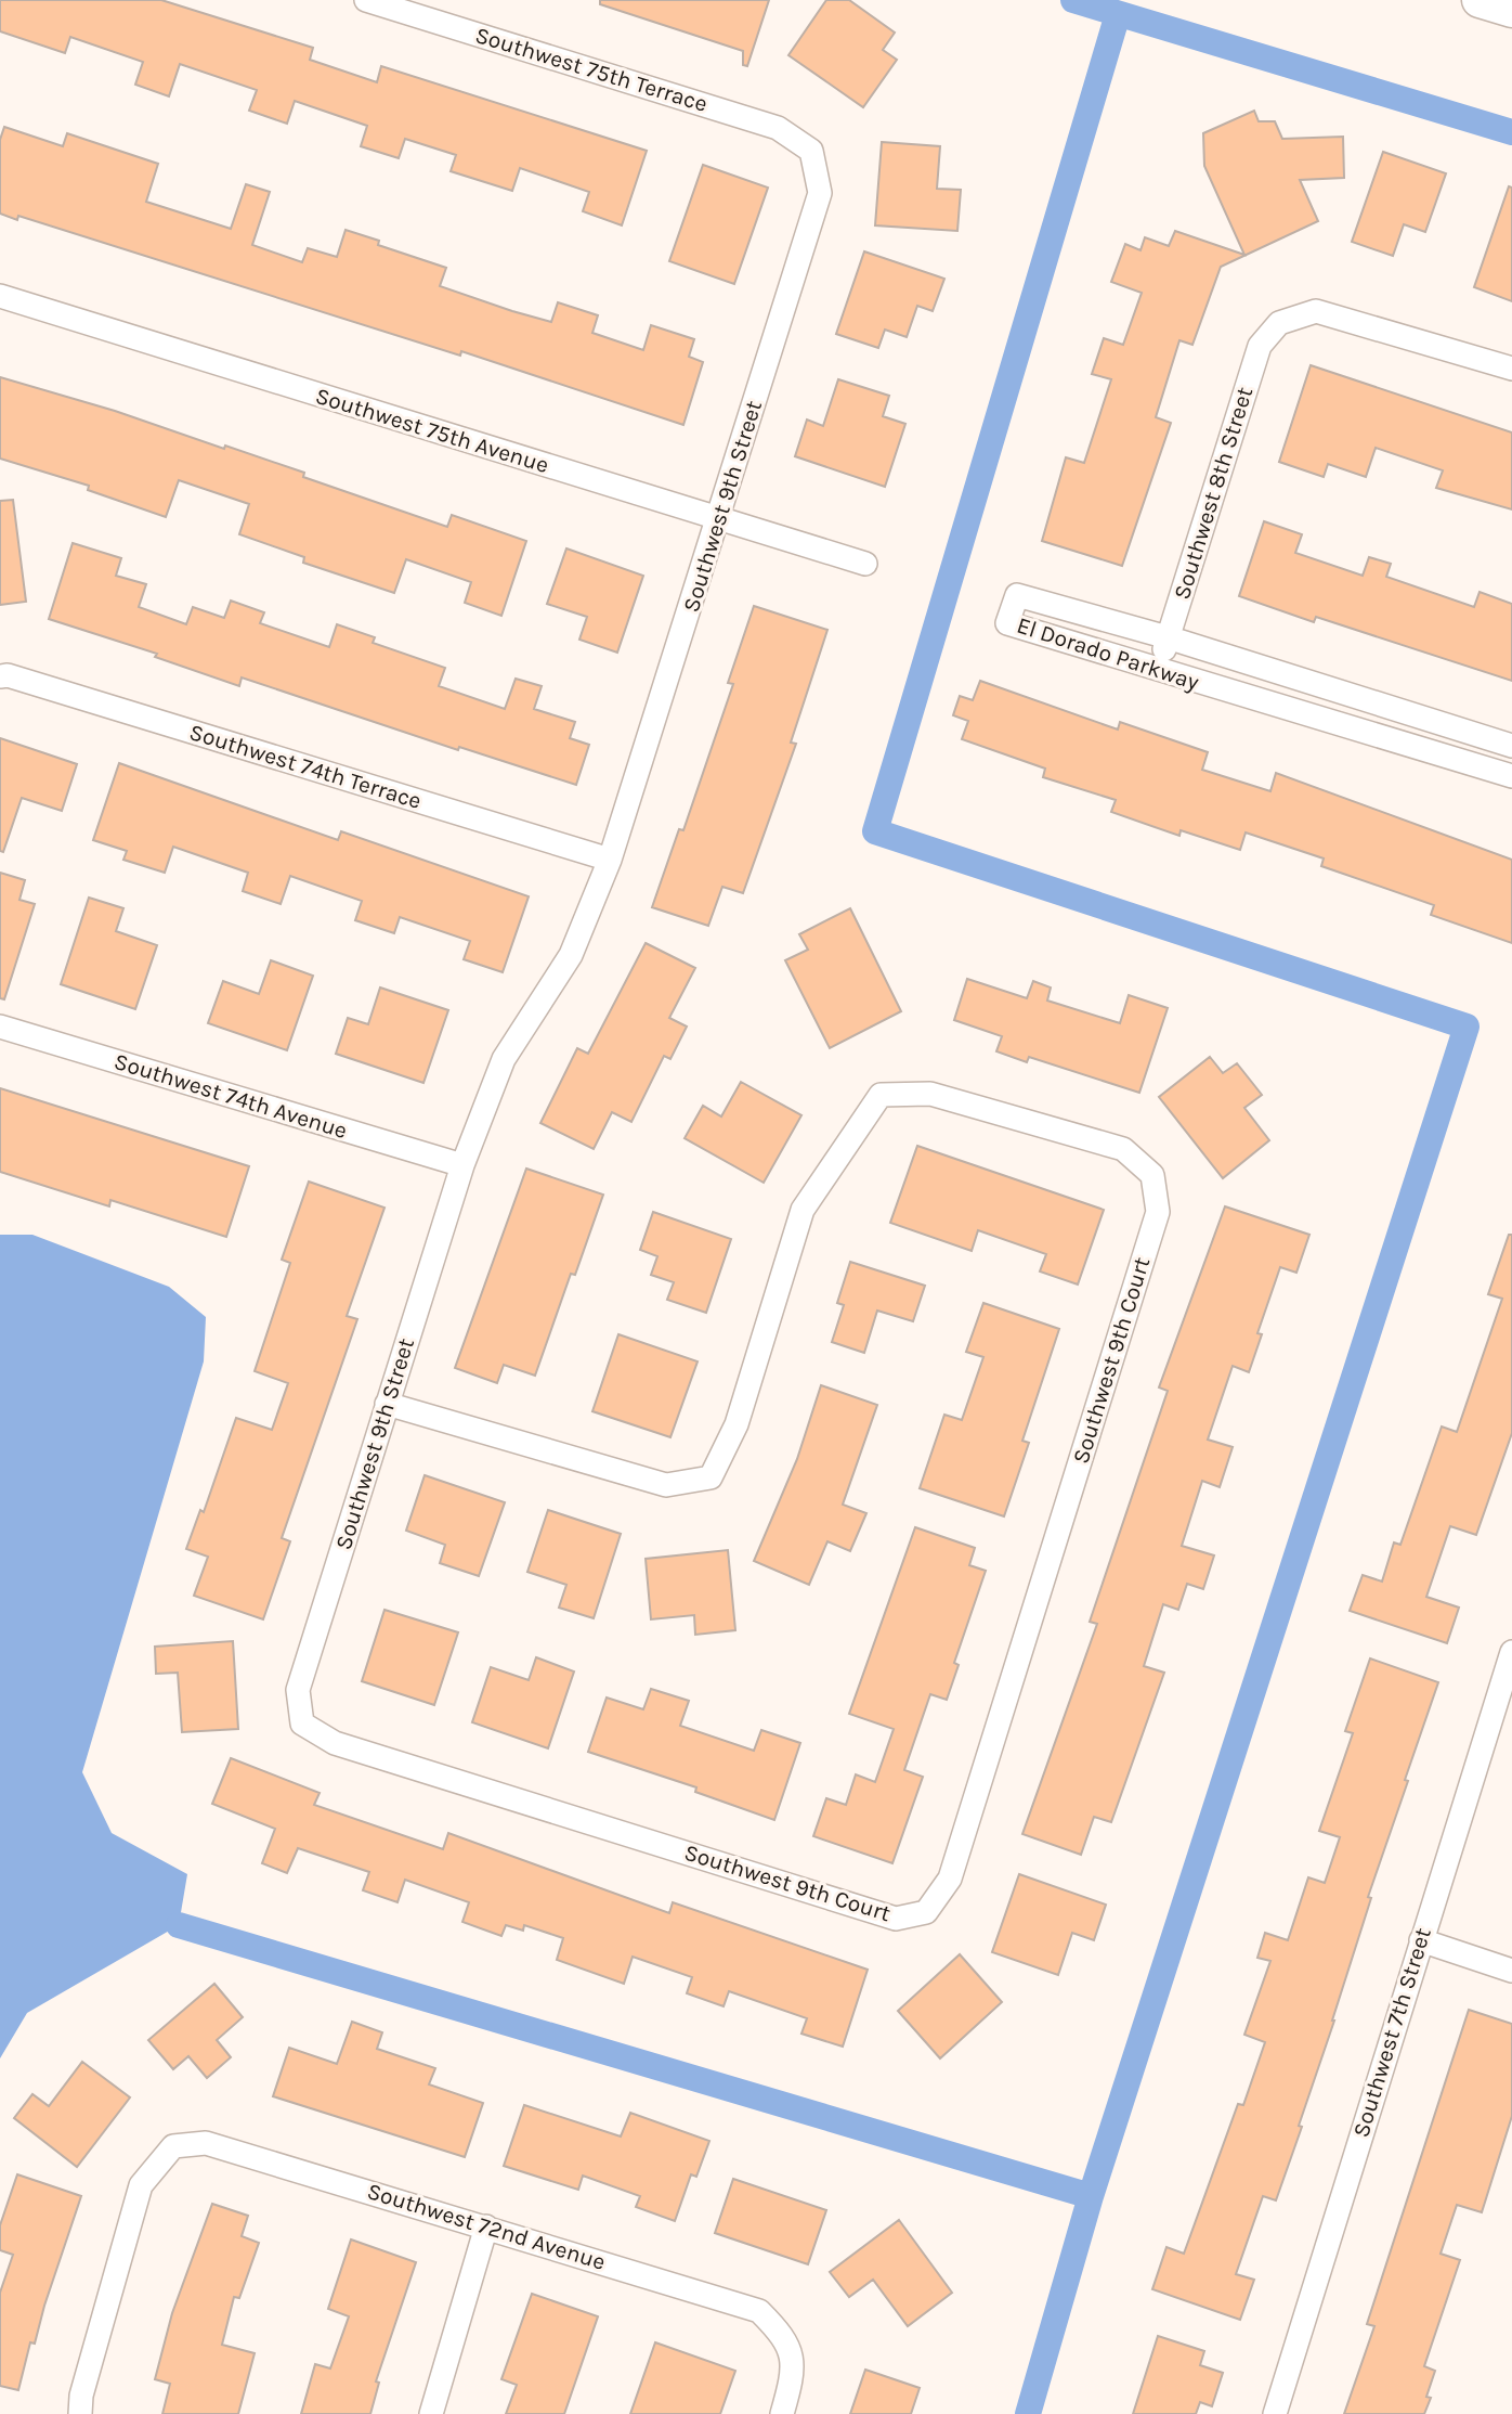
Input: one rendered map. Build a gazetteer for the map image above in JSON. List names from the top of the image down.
{
  "streets": {
    "street": [
      "Southwest 75th Terrace",
      "Southwest 75th Avenue",
      "Southwest 8th Street",
      "Southwest 9th Street",
      "El Dorado Parkway",
      "Southwest 74th Terrace",
      "Southwest 74th Avenue",
      "Southwest 9th Court",
      "Southwest 7th Street",
      "Southwest 72nd Avenue"
    ]
  },
  "crossings": [
    ["Southwest 75th Terrace", "Southwest 9th Street"],
    ["Southwest 75th Avenue", "Southwest 9th Street"],
    ["Southwest 8th Street", "El Dorado Parkway"],
    ["Southwest 9th Street", "Southwest 74th Terrace"],
    ["Southwest 9th Street", "Southwest 74th Avenue"],
    ["Southwest 9th Street", "Southwest 9th Court"]
  ]
}
